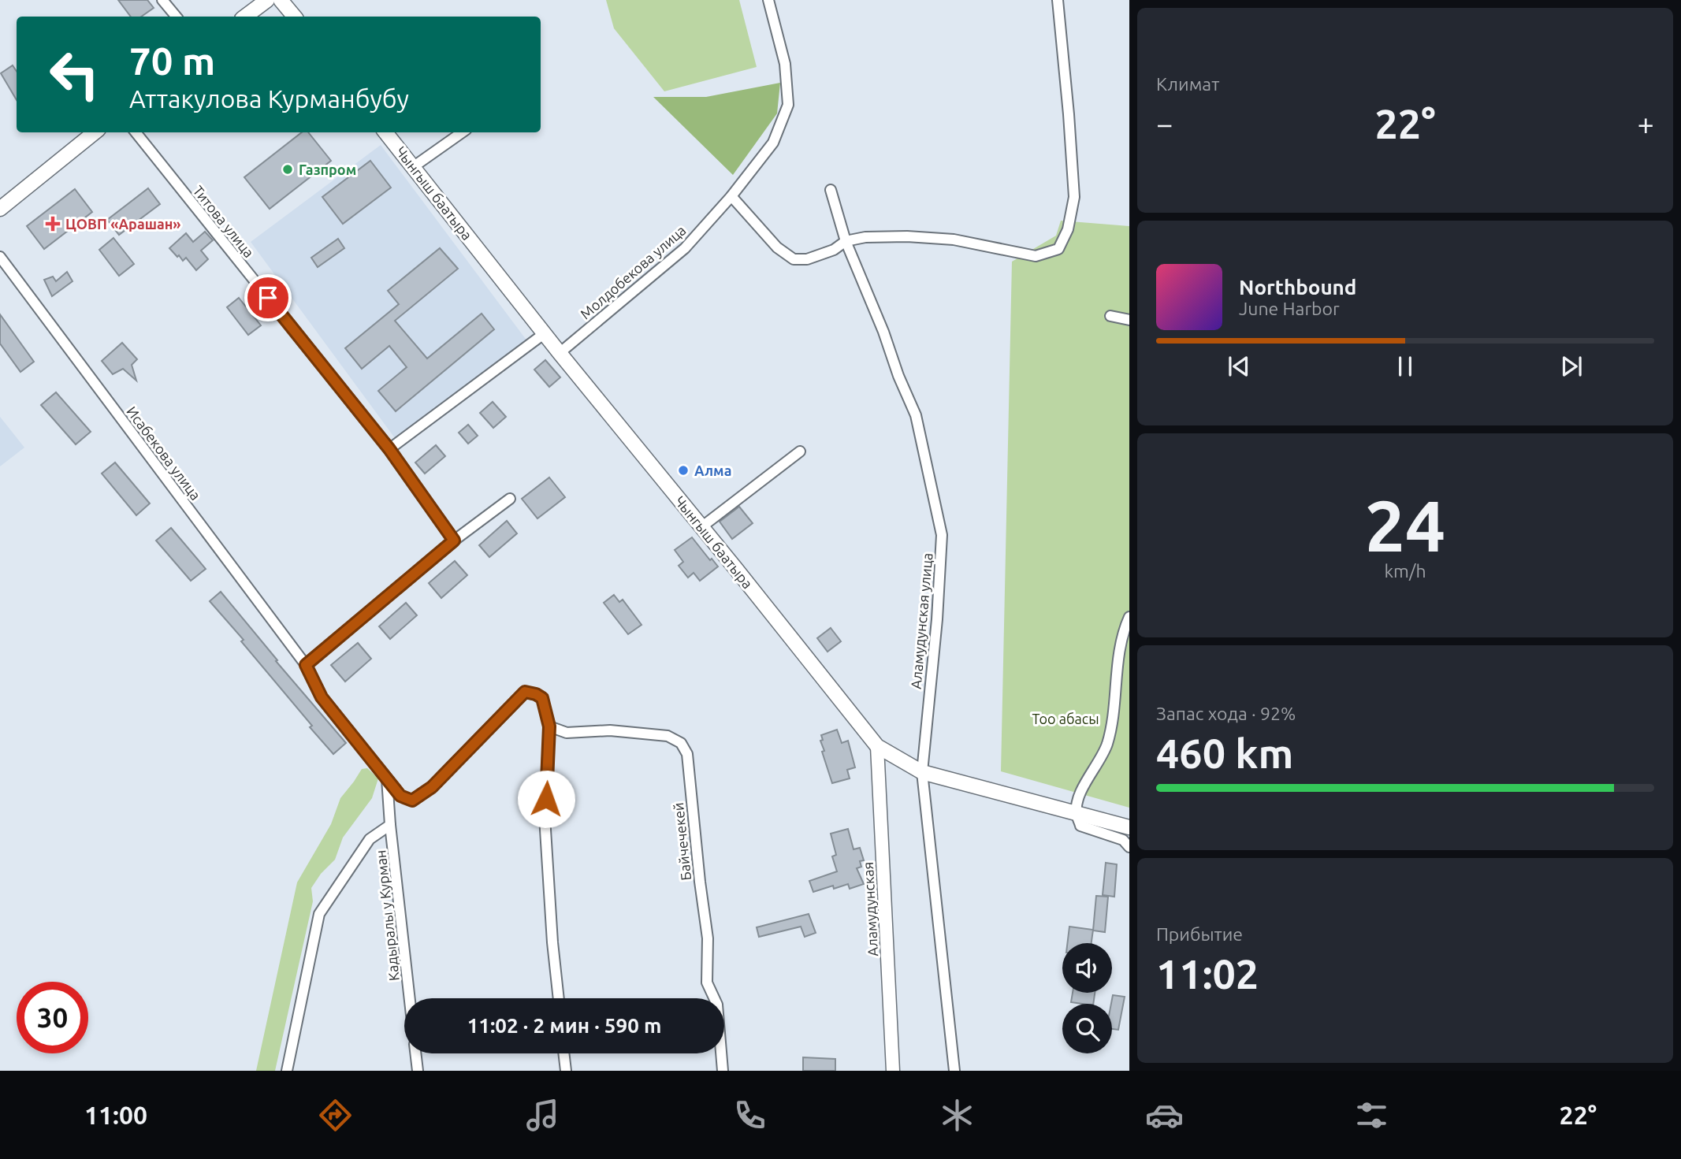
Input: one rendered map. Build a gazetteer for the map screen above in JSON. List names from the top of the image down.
{
  "streets": {
    "main road": ["Чынгыш баатыра"],
    "street": [
      "Титова улица",
      "Молдобекова улица",
      "Исабекова улица",
      "Аламудунская улица",
      "Байчечекей",
      "Аламудунская",
      "Кадыралы у Курман"
    ]
  },
  "crossings": [
    ["Чынгыш баатыра", "Молдобекова улица"],
    ["Чынгыш баатыра", "Аламудунская улица"],
    ["Чынгыш баатыра", "Аламудунская"],
    ["Исабекова улица", "Байчечекей"],
    ["Исабекова улица", "Кадыралы у Курман"]
  ],
  "parks": ["Тоо абасы"],
  "places": {
    "other": ["Газпром", "Алма"],
    "health": ["ЦОВП «Арашан»"]
  },
  "page": {
    "tile": [
      "Климат",
      ["24", "km/h"],
      ["Запас хода · 92%", "460 km"],
      ["Прибытие", "11:02"]
    ],
    "turn": ["70 m", "Аттакулова Курманбубу"],
    "heat": ["−", "22°", "+"],
    "song": ["Northbound", "June Harbor"],
    "limit": "30",
    "trip": "11:02 · 2 мин · 590 m",
    "tabs": ["11:00", "22°"]
  }
}
